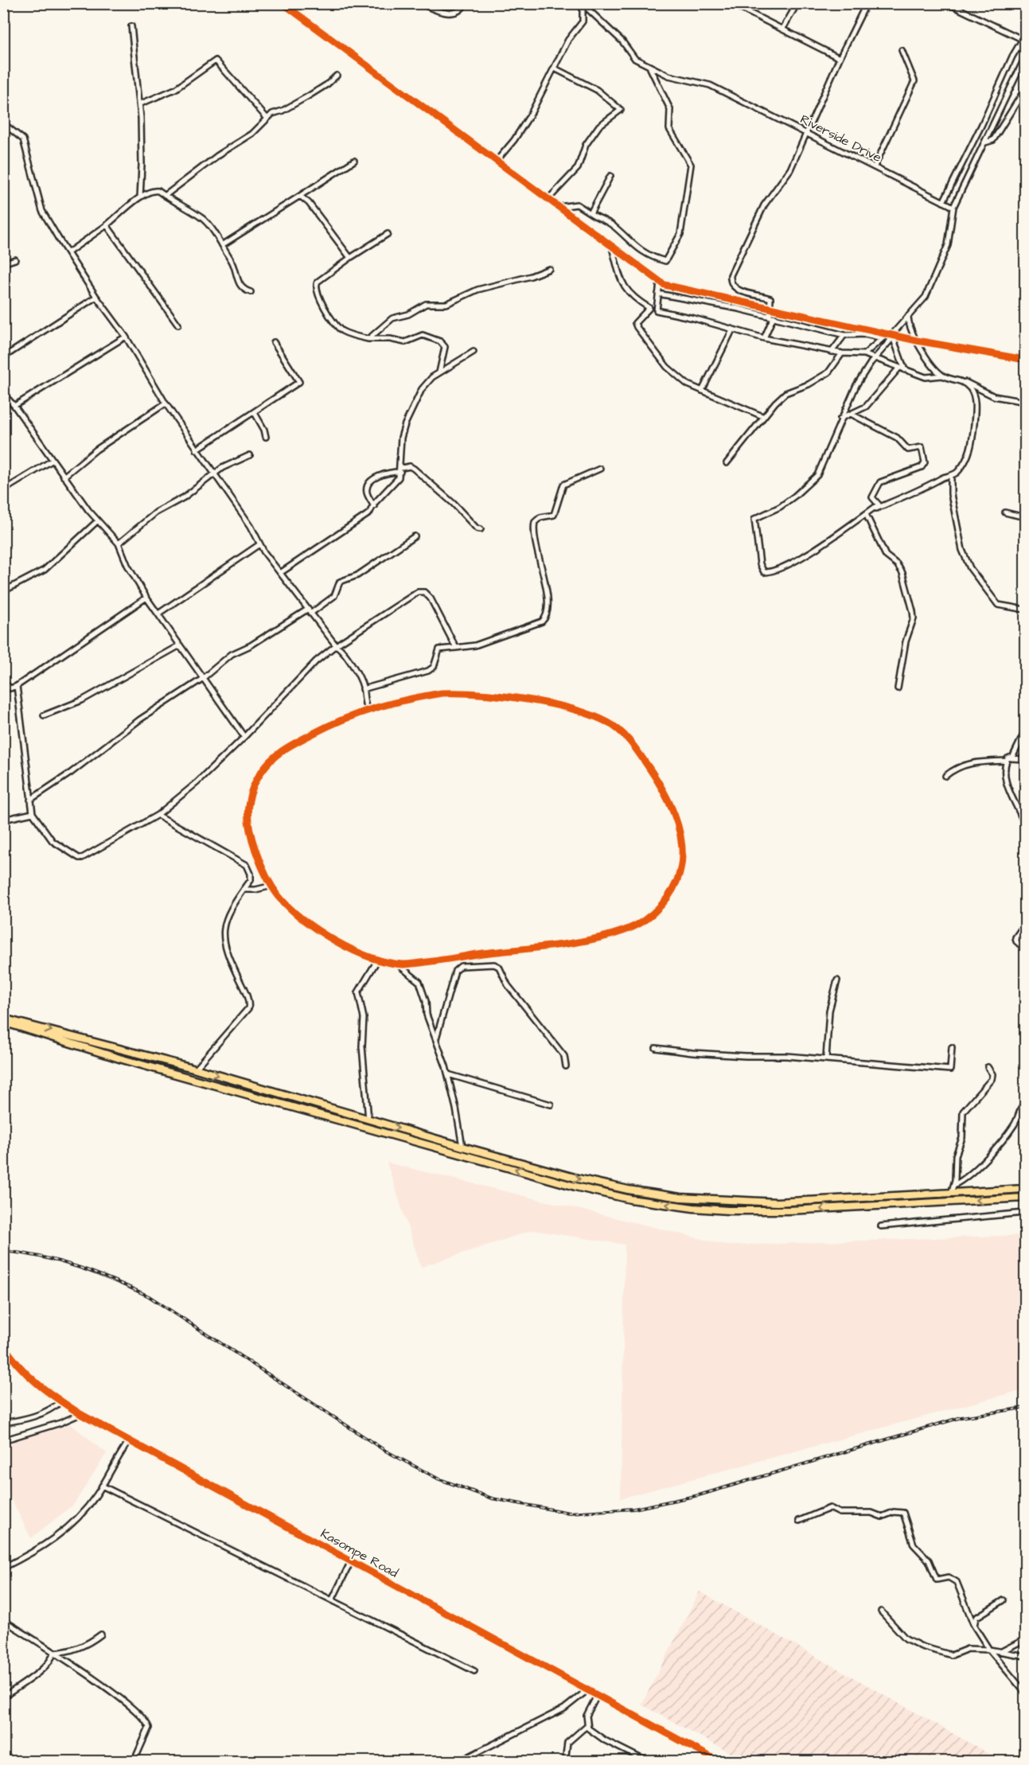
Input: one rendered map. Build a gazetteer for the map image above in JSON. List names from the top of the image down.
{
  "streets": {
    "street": ["Riverside Drive", "Kasompe Road"]
  }
}
